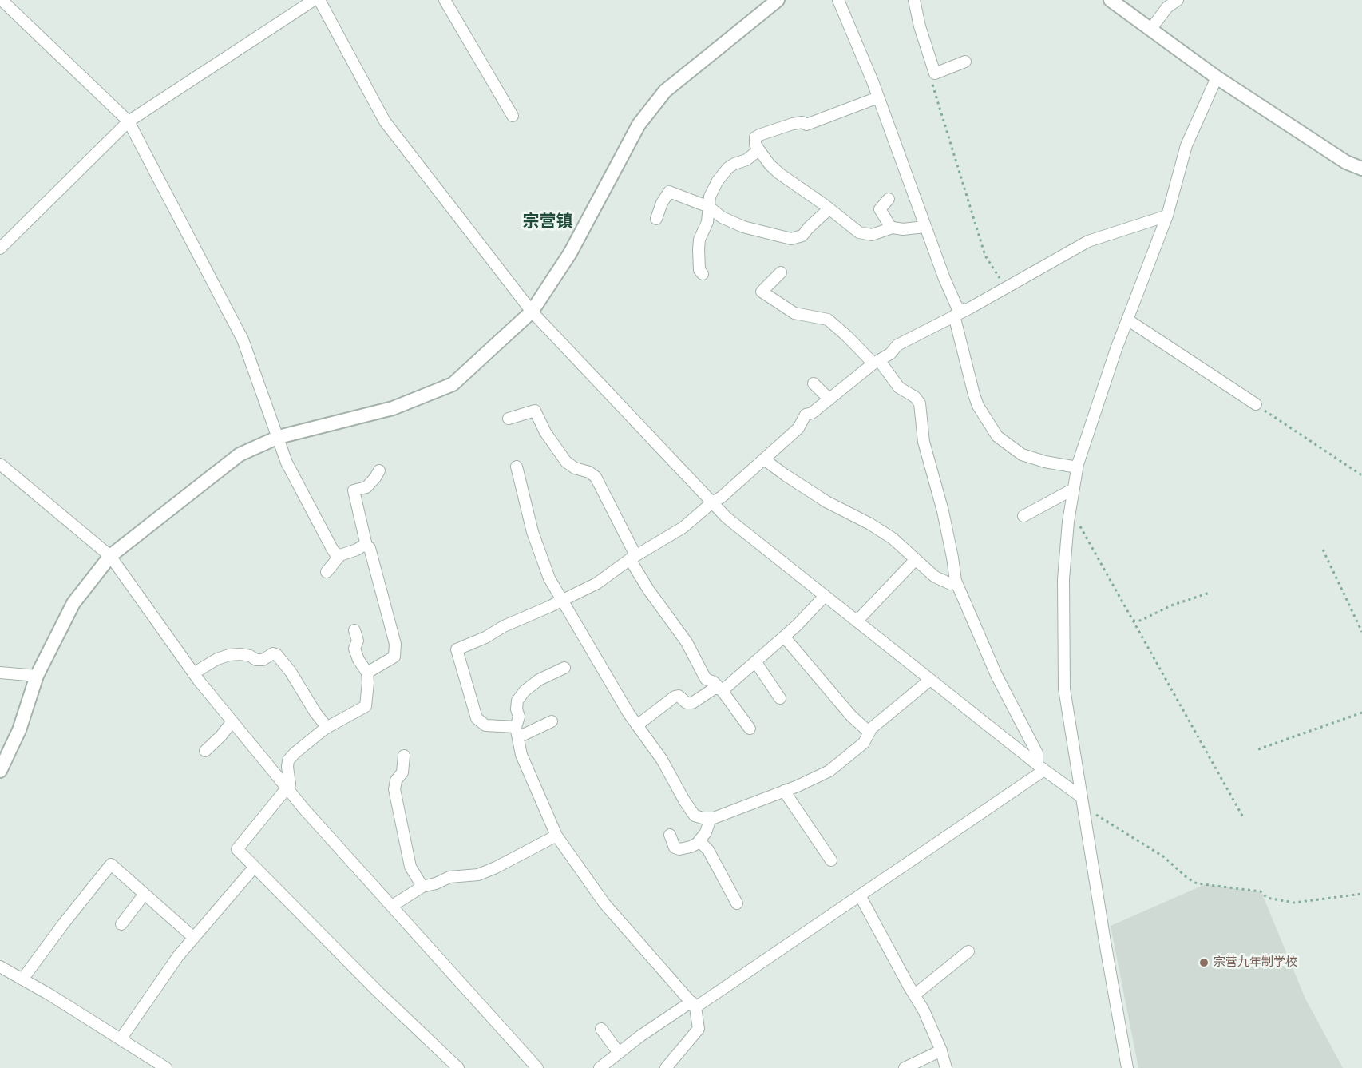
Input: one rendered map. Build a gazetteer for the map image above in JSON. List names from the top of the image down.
{
  "districts": ["宗营镇"],
  "places": ["宗营九年制学校"]
}
